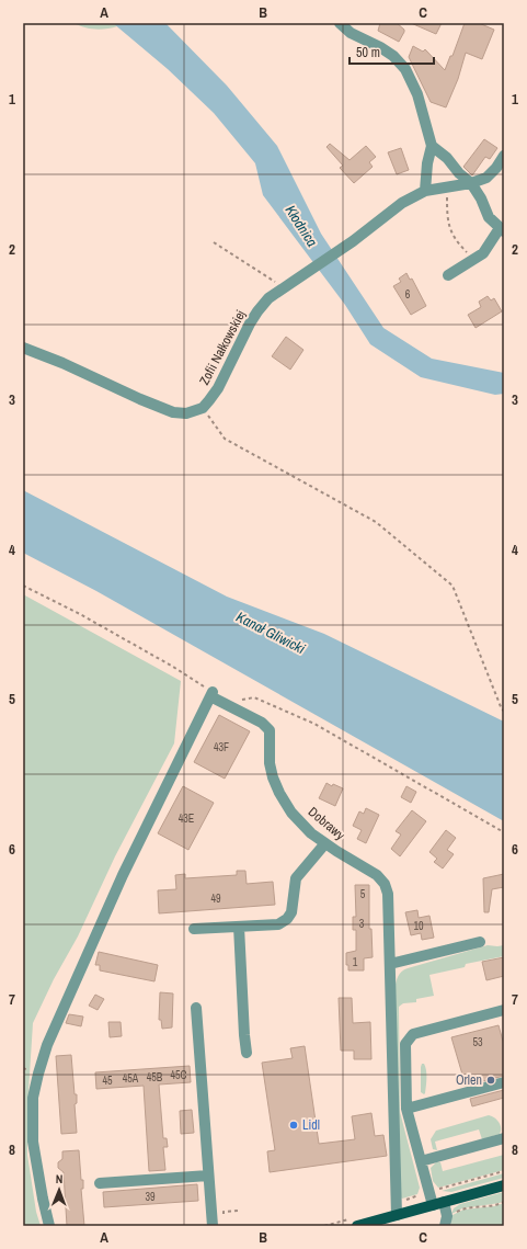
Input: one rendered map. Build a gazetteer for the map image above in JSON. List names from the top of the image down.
{
  "streets": {
    "street": ["Zofii Nałkowskiej", "Dobrawy"]
  },
  "water": ["Kłodnica", "Kanał Gliwicki"],
  "places": ["Orlen", "Lidl"],
  "house_numbers": [
    "6",
    "43F",
    "43E",
    "5",
    "49",
    "3",
    "10",
    "1",
    "53",
    "45C",
    "45B",
    "45A",
    "45",
    "39"
  ],
  "scale_bar": "50 m",
  "north": "top",
  "grid": {
    "columns": ["A", "B", "C"],
    "rows": [
      "1",
      "2",
      "3",
      "4",
      "5",
      "6",
      "7",
      "8"
    ]
  }
}
